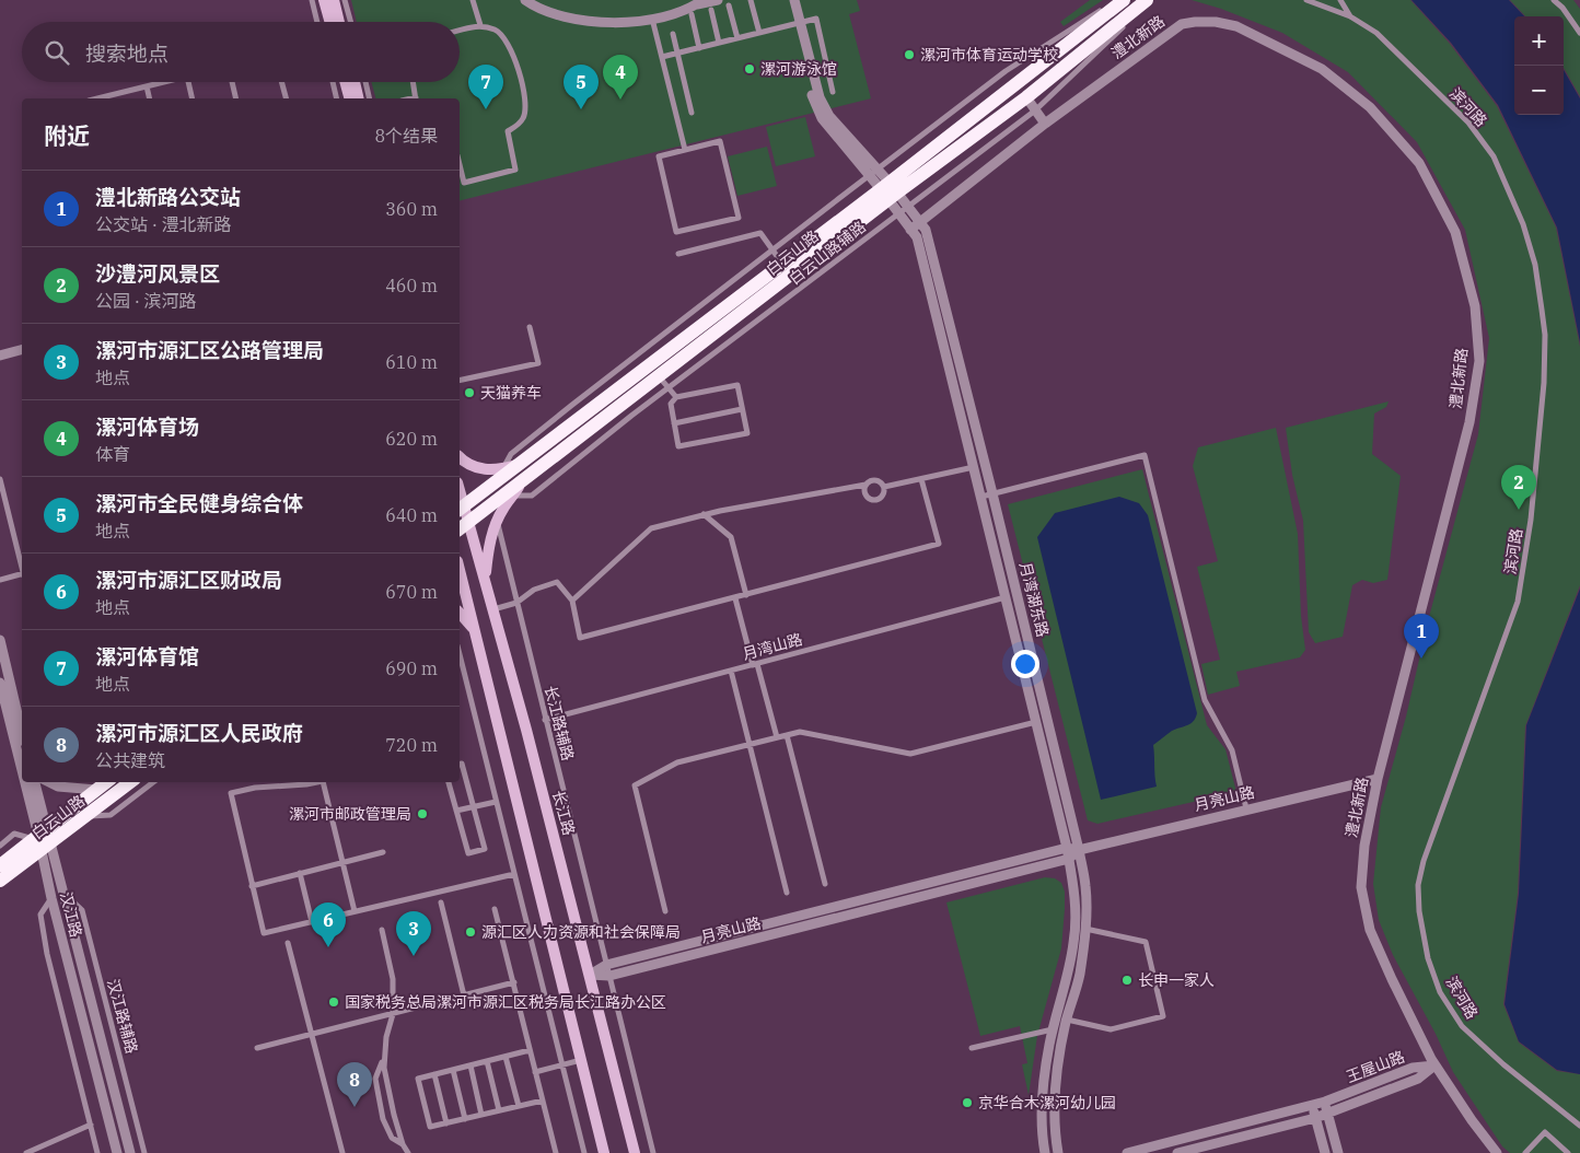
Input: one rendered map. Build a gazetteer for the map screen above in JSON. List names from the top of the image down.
{
  "streets": {
    "highway": ["白云山路"],
    "main road": ["长江路"],
    "street": [
      "澧北新路",
      "滨河路",
      "白云山路辅路",
      "月湾湖东路",
      "月湾山路",
      "长江路辅路",
      "月亮山路",
      "汉江路",
      "汉江路辅路",
      "王屋山路"
    ]
  },
  "crossings": [
    ["澧北新路", "月湾湖东路"],
    ["澧北新路", "月亮山路"],
    ["澧北新路", "王屋山路"],
    ["白云山路", "白云山路辅路"],
    ["白云山路", "月湾湖东路"],
    ["白云山路", "长江路"],
    ["白云山路", "汉江路"],
    ["白云山路辅路", "月湾湖东路"],
    ["月湾湖东路", "月湾山路"],
    ["月湾湖东路", "月亮山路"],
    ["月湾山路", "长江路辅路"],
    ["长江路辅路", "月亮山路"],
    ["月亮山路", "长江路"],
    ["汉江路", "汉江路辅路"]
  ],
  "places": [
    "漯河市体育运动学校",
    "漯河游泳馆",
    "天猫养车",
    "漯河市邮政管理局",
    "源汇区人力资源和社会保障局",
    "长申一家人",
    "国家税务总局漯河市源汇区税务局长江路办公区",
    "京华合木漯河幼儿园"
  ],
  "page": {
    "map_buttons": ["+", "−"],
    "search": "搜索地点",
    "pins": [
      "4",
      "5",
      "7",
      "2",
      "1",
      "6",
      "3",
      "8"
    ],
    "heading": ["附近", "8个结果"],
    "list": [
      {
        "mark": "1",
        "name": "澧北新路公交站",
        "note": "公交站 · 澧北新路",
        "value": "360 m"
      },
      {
        "mark": "2",
        "name": "沙澧河风景区",
        "note": "公园 · 滨河路",
        "value": "460 m"
      },
      {
        "mark": "3",
        "name": "漯河市源汇区公路管理局",
        "note": "地点",
        "value": "610 m"
      },
      {
        "mark": "4",
        "name": "漯河体育场",
        "note": "体育",
        "value": "620 m"
      },
      {
        "mark": "5",
        "name": "漯河市全民健身综合体",
        "note": "地点",
        "value": "640 m"
      },
      {
        "mark": "6",
        "name": "漯河市源汇区财政局",
        "note": "地点",
        "value": "670 m"
      },
      {
        "mark": "7",
        "name": "漯河体育馆",
        "note": "地点",
        "value": "690 m"
      },
      {
        "mark": "8",
        "name": "漯河市源汇区人民政府",
        "note": "公共建筑",
        "value": "720 m"
      }
    ]
  }
}
